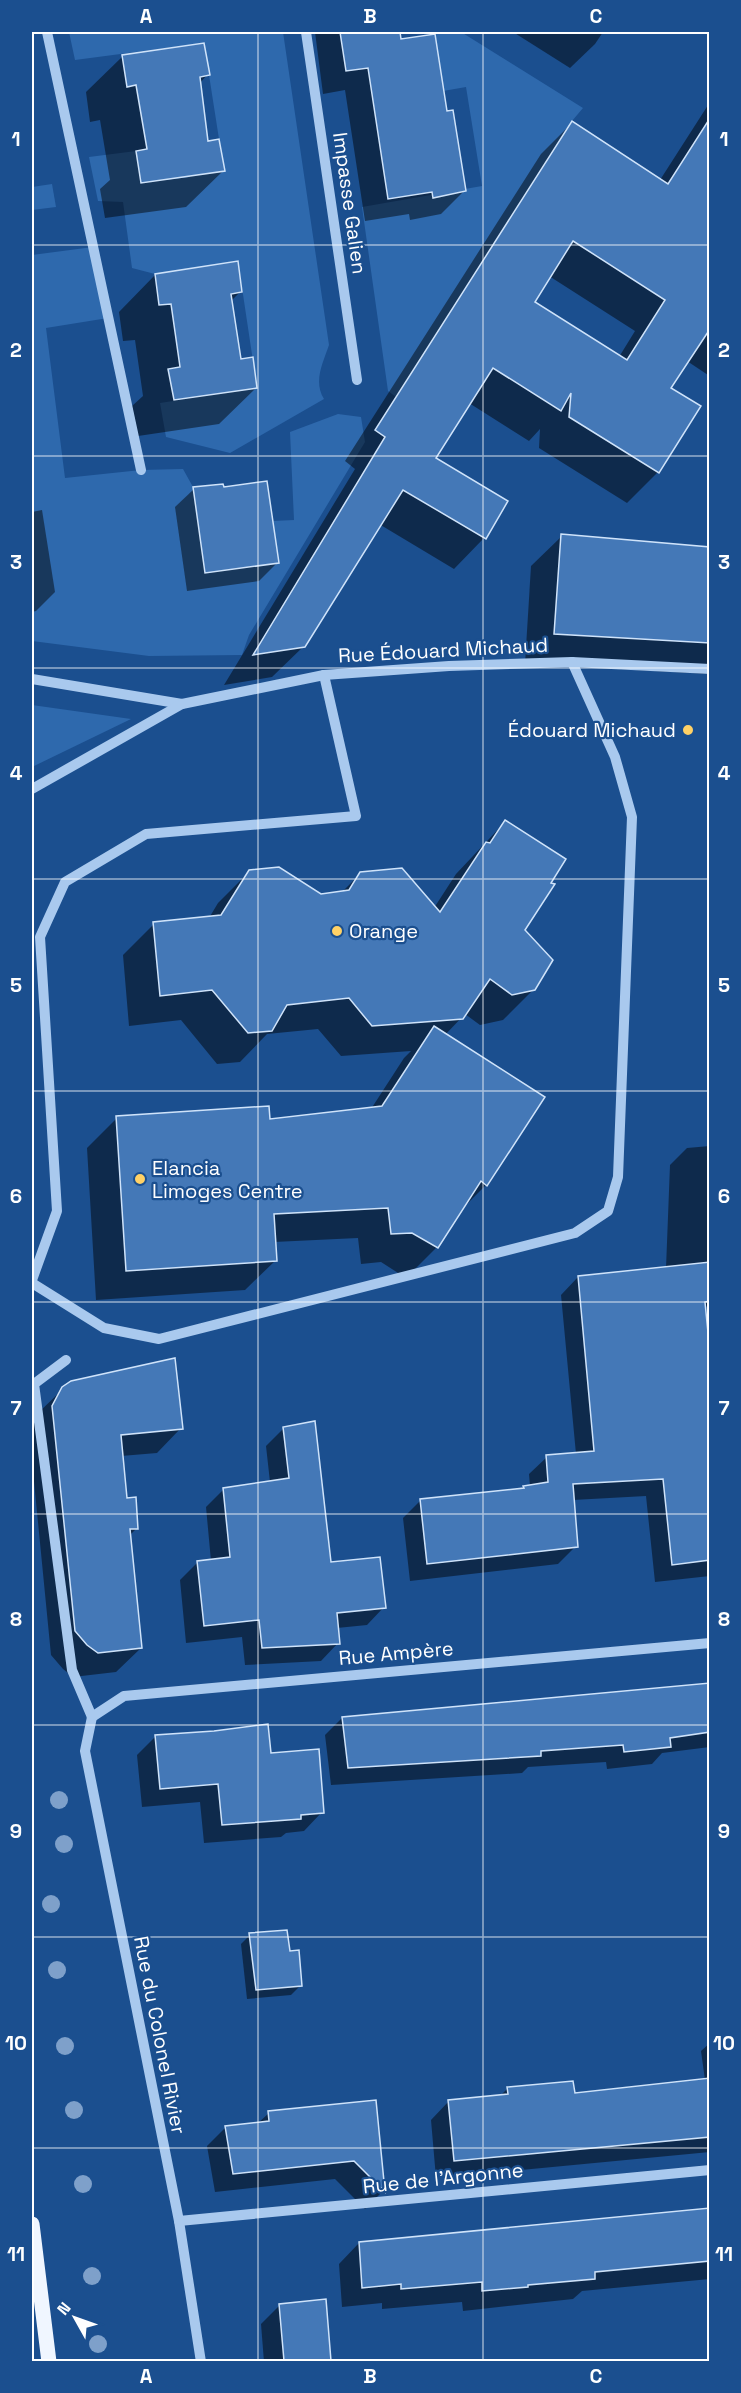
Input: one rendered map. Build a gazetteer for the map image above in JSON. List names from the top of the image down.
{
  "streets": {
    "street": [
      "Impasse Galien",
      "Rue Édouard Michaud",
      "Rue Ampère",
      "Rue du Colonel Rivier",
      "Rue de l'Argonne"
    ]
  },
  "crossings": [
    ["Rue Ampère", "Rue du Colonel Rivier"],
    ["Rue du Colonel Rivier", "Rue de l'Argonne"]
  ],
  "places": ["Édouard Michaud", "Orange", "Elancia Limoges Centre"],
  "north": "top left",
  "grid": {
    "columns": ["A", "B", "C"],
    "rows": [
      "1",
      "2",
      "3",
      "4",
      "5",
      "6",
      "7",
      "8",
      "9",
      "10",
      "11"
    ]
  }
}
